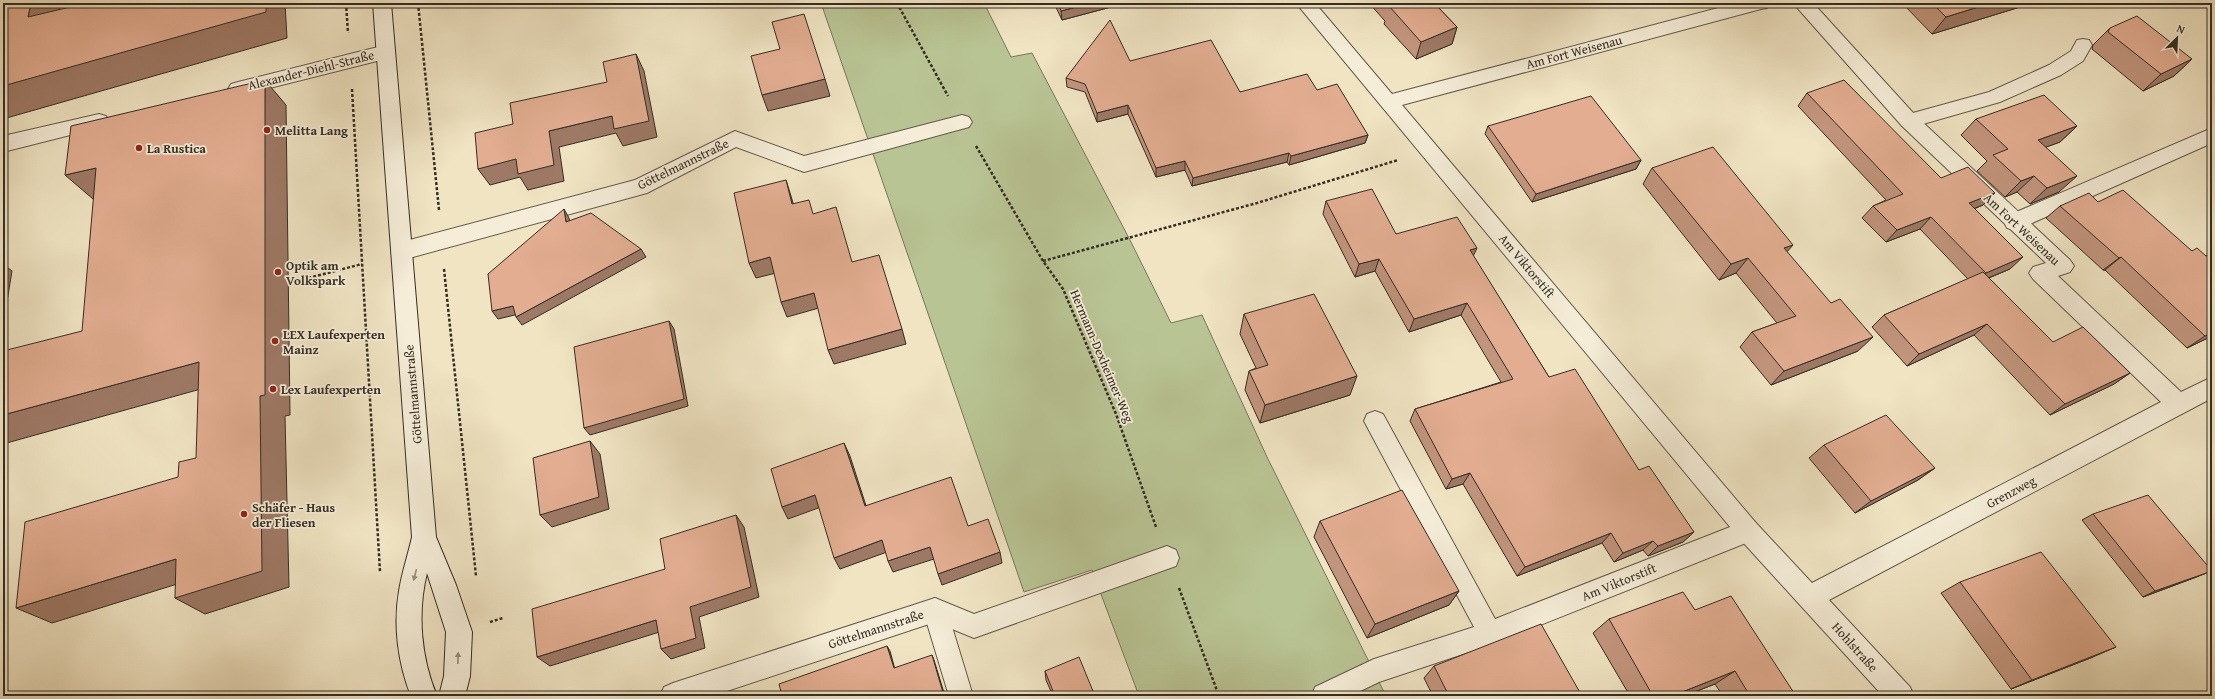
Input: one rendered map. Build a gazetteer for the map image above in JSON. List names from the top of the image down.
{
  "streets": {
    "street": [
      "Am Fort Weisenau",
      "Alexander-Diehl-Straße",
      "Göttelmannstraße",
      "Am Viktorstift",
      "Grenzweg",
      "Hohlstraße"
    ],
    "path": ["Hermann-Dexheimer-Weg"]
  },
  "crossings": [
    ["Am Fort Weisenau", "Am Viktorstift"],
    ["Am Fort Weisenau", "Grenzweg"],
    ["Alexander-Diehl-Straße", "Göttelmannstraße"],
    ["Göttelmannstraße", "Hermann-Dexheimer-Weg"],
    ["Am Viktorstift", "Grenzweg"],
    ["Am Viktorstift", "Hohlstraße"],
    ["Grenzweg", "Hohlstraße"]
  ],
  "places": [
    "Melitta Lang",
    "La Rustica",
    "Optik am Volkspark",
    "LEX Laufexperten Mainz",
    "Lex Laufexperten",
    "Schäfer - Haus der Fliesen"
  ],
  "north": "top right"
}
